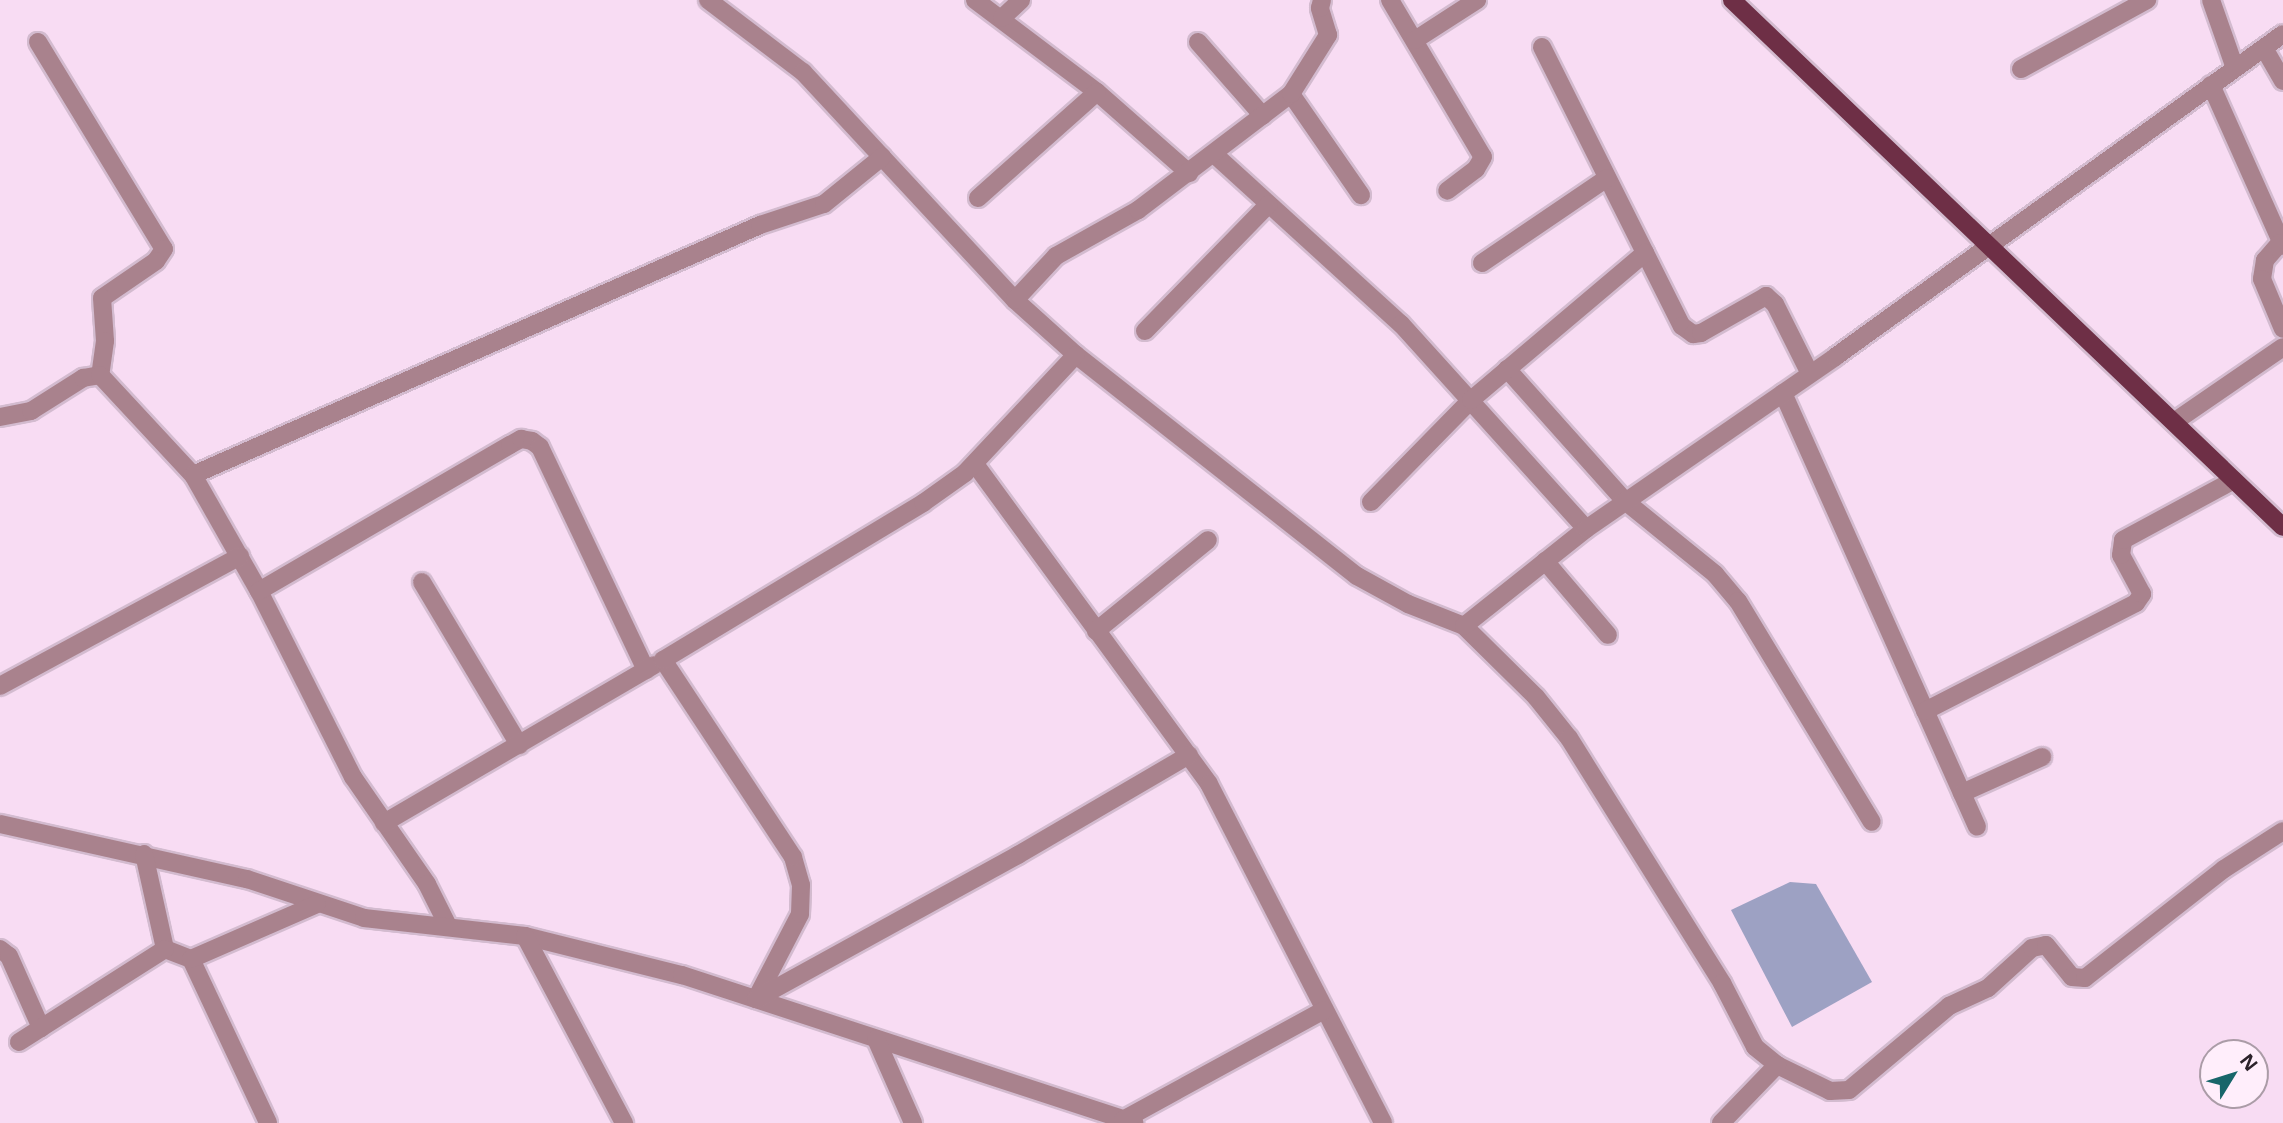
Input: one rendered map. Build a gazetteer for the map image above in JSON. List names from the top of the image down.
{
  "north": "top right"
}
